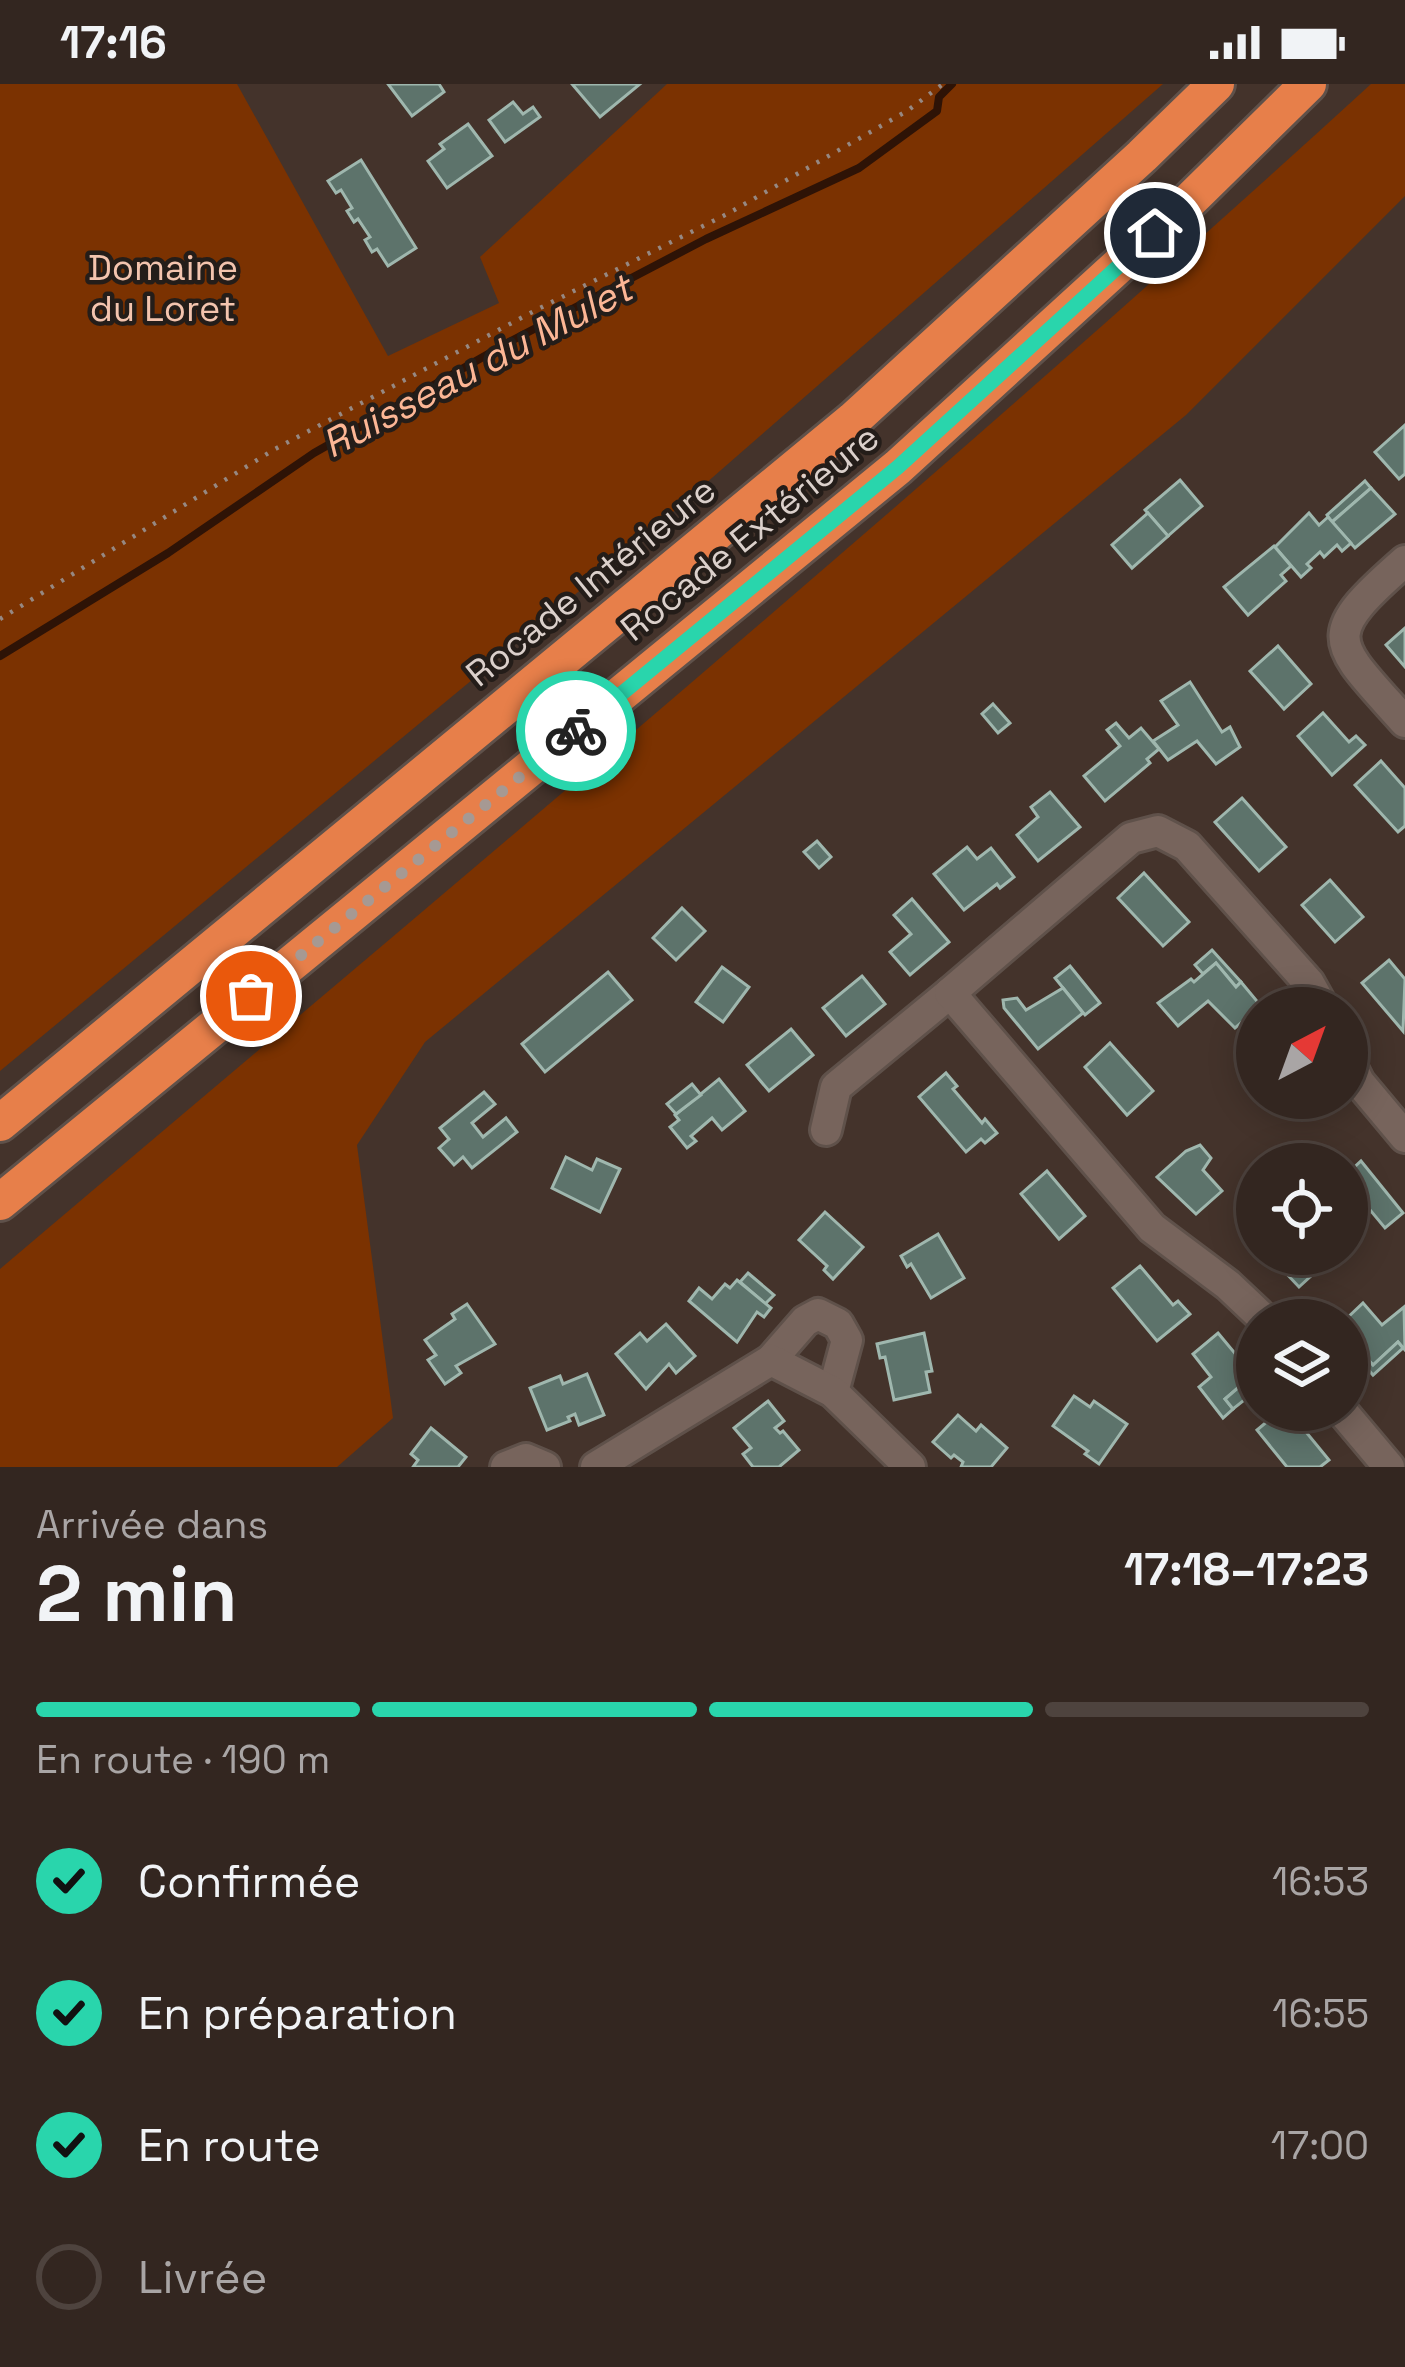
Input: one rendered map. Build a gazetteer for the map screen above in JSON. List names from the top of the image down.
{
  "streets": {
    "highway": ["Rocade Extérieure", "Rocade Intérieure"]
  },
  "water": ["Ruisseau du Mulet"],
  "parks": ["Domaine du Loret"],
  "north": "top right",
  "page": {
    "status": "17:16",
    "heading": ["2 min", "Arrivée dans", "17:18–17:23"],
    "bar": "En route · 190 m",
    "list": [
      ["Confirmée", "16:53"],
      ["En préparation", "16:55"],
      ["En route", "17:00"],
      "Livrée"
    ]
  }
}
